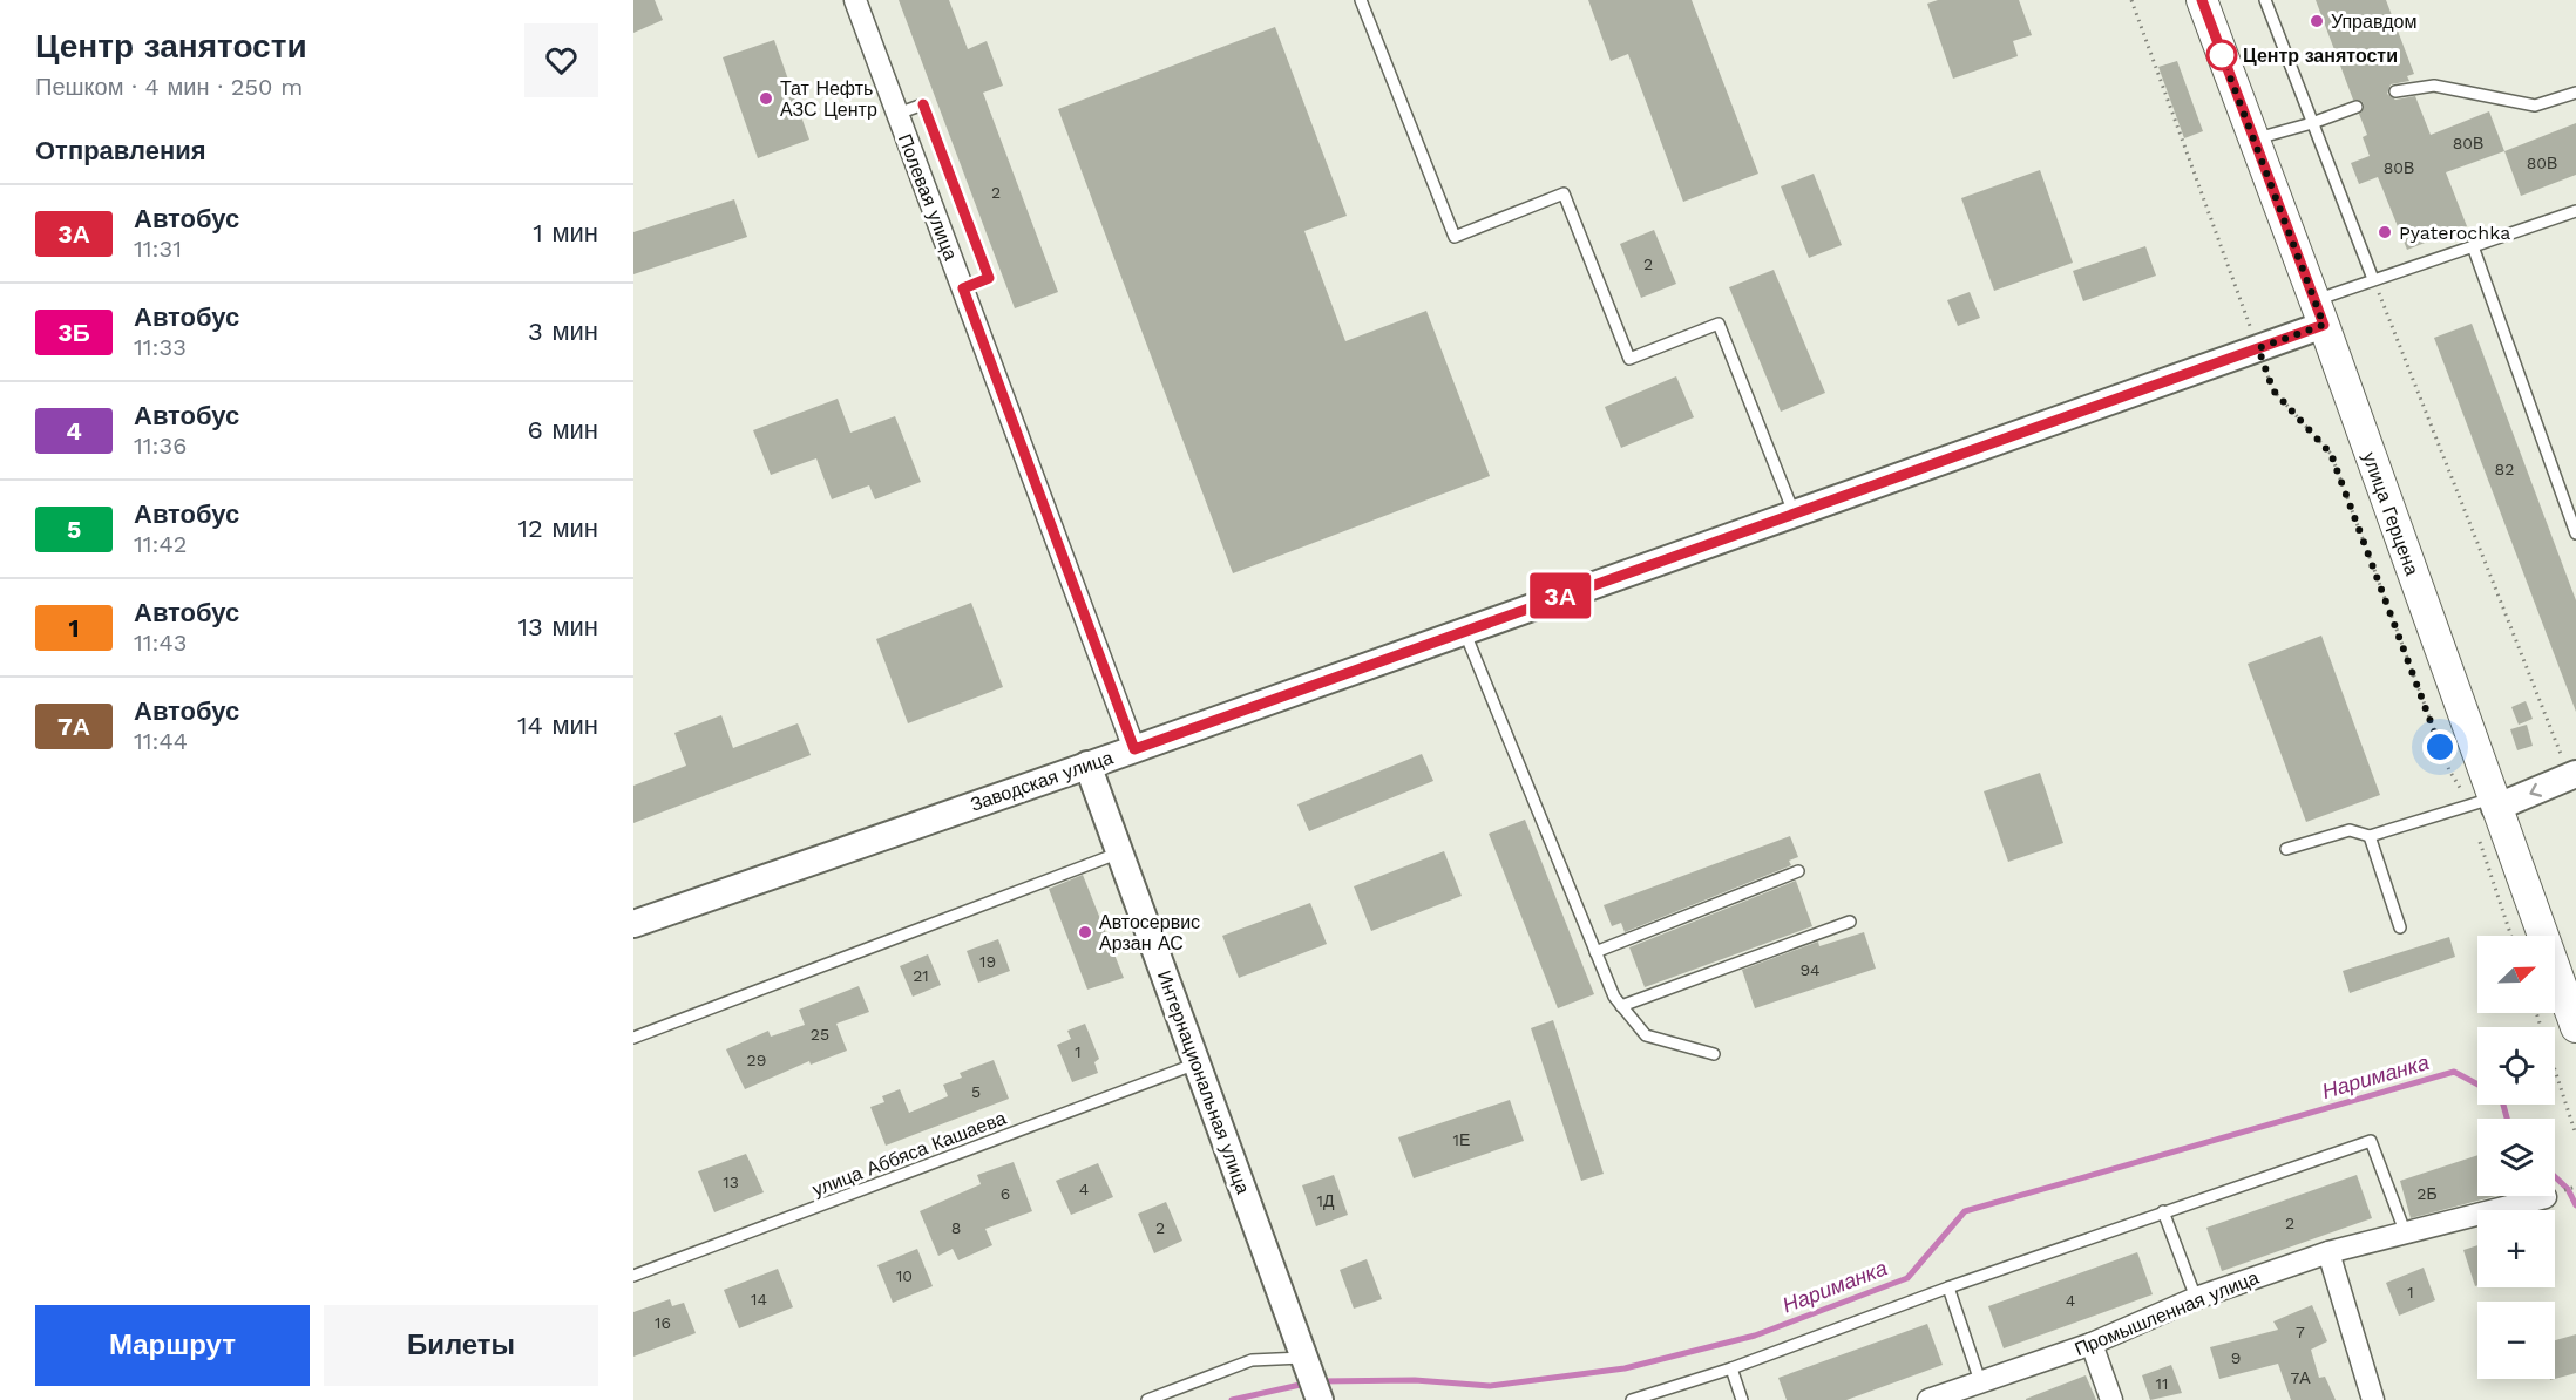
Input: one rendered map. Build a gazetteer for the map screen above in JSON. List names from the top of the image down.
{
  "streets": {
    "main road": ["улица Герцена"],
    "street": [
      "Полевая улица",
      "Заводская улица",
      "Интернациональная улица",
      "Промышленная улица"
    ],
    "lane": ["улица Аббяса Кашаева"]
  },
  "crossings": [
    ["Полевая улица", "Заводская улица"],
    ["улица Герцена", "Заводская улица"],
    ["Заводская улица", "Интернациональная улица"],
    ["Интернациональная улица", "улица Аббяса Кашаева"]
  ],
  "water": ["Нариманка"],
  "places": [
    "Управдом",
    "Центр занятости",
    "Тат Нефть АЗС Центр",
    "Pyaterochka",
    "Автосервис Арзан АС"
  ],
  "lines": ["bus line 3А"],
  "house_numbers": [
    "80В",
    "80В",
    "80В",
    "2",
    "2",
    "82",
    "19",
    "94",
    "21",
    "25",
    "1",
    "29",
    "5",
    "1Е",
    "13",
    "4",
    "6",
    "2Б",
    "1Д",
    "2",
    "8",
    "2",
    "10",
    "1",
    "14",
    "4",
    "16",
    "7",
    "9",
    "7А",
    "11"
  ],
  "north": "top right",
  "page": {
    "heading": [
      ["Центр занятости", "Пешком · 4 мин · 250 m"],
      "Отправления"
    ],
    "on_map": "3А",
    "list": [
      {
        "mark": "3А",
        "name": "Автобус",
        "note": "11:31",
        "value": "1 мин"
      },
      {
        "mark": "3Б",
        "name": "Автобус",
        "note": "11:33",
        "value": "3 мин"
      },
      {
        "mark": "4",
        "name": "Автобус",
        "note": "11:36",
        "value": "6 мин"
      },
      {
        "mark": "5",
        "name": "Автобус",
        "note": "11:42",
        "value": "12 мин"
      },
      {
        "mark": "1",
        "name": "Автобус",
        "note": "11:43",
        "value": "13 мин"
      },
      {
        "mark": "7А",
        "name": "Автобус",
        "note": "11:44",
        "value": "14 мин"
      }
    ],
    "map_buttons": ["+", "−"],
    "buttons": ["Маршрут", "Билеты"]
  }
}
